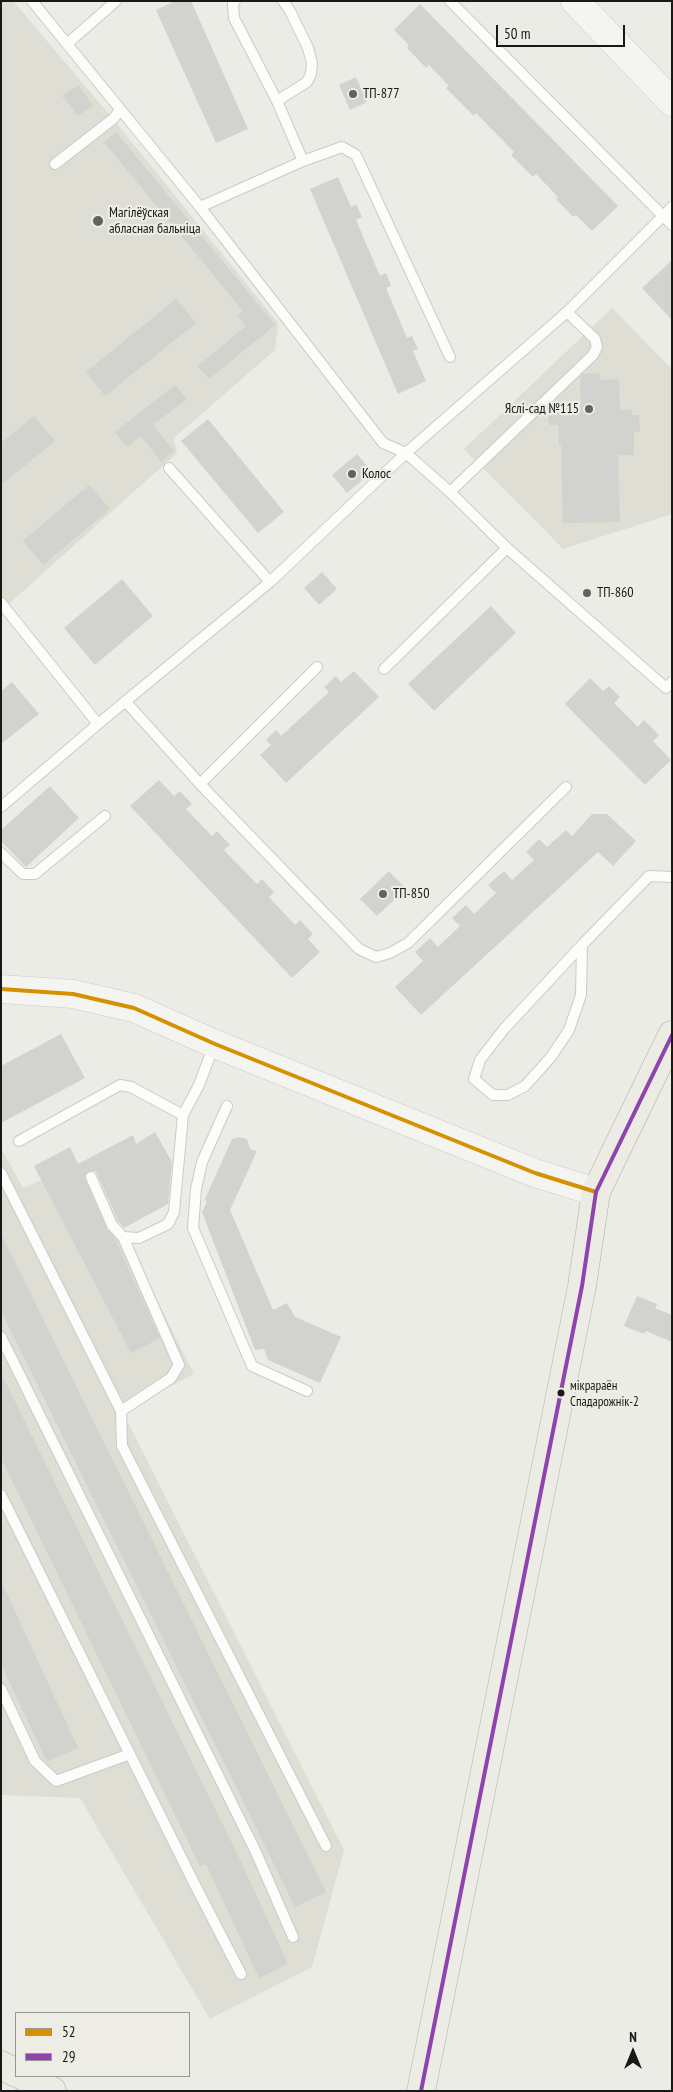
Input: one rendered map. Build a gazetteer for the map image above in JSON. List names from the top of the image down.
{
  "places": [
    "ТП-877",
    "Магілёўская абласная бальніца",
    "Яслі-сад №115",
    "Колос",
    "ТП-860",
    "ТП-850",
    "мікрараён Спадарожнік-2"
  ],
  "lines": ["transit line 52", "transit line 29"],
  "legend": ["52", "29"],
  "scale_bar": "50 m",
  "north": "top"
}
